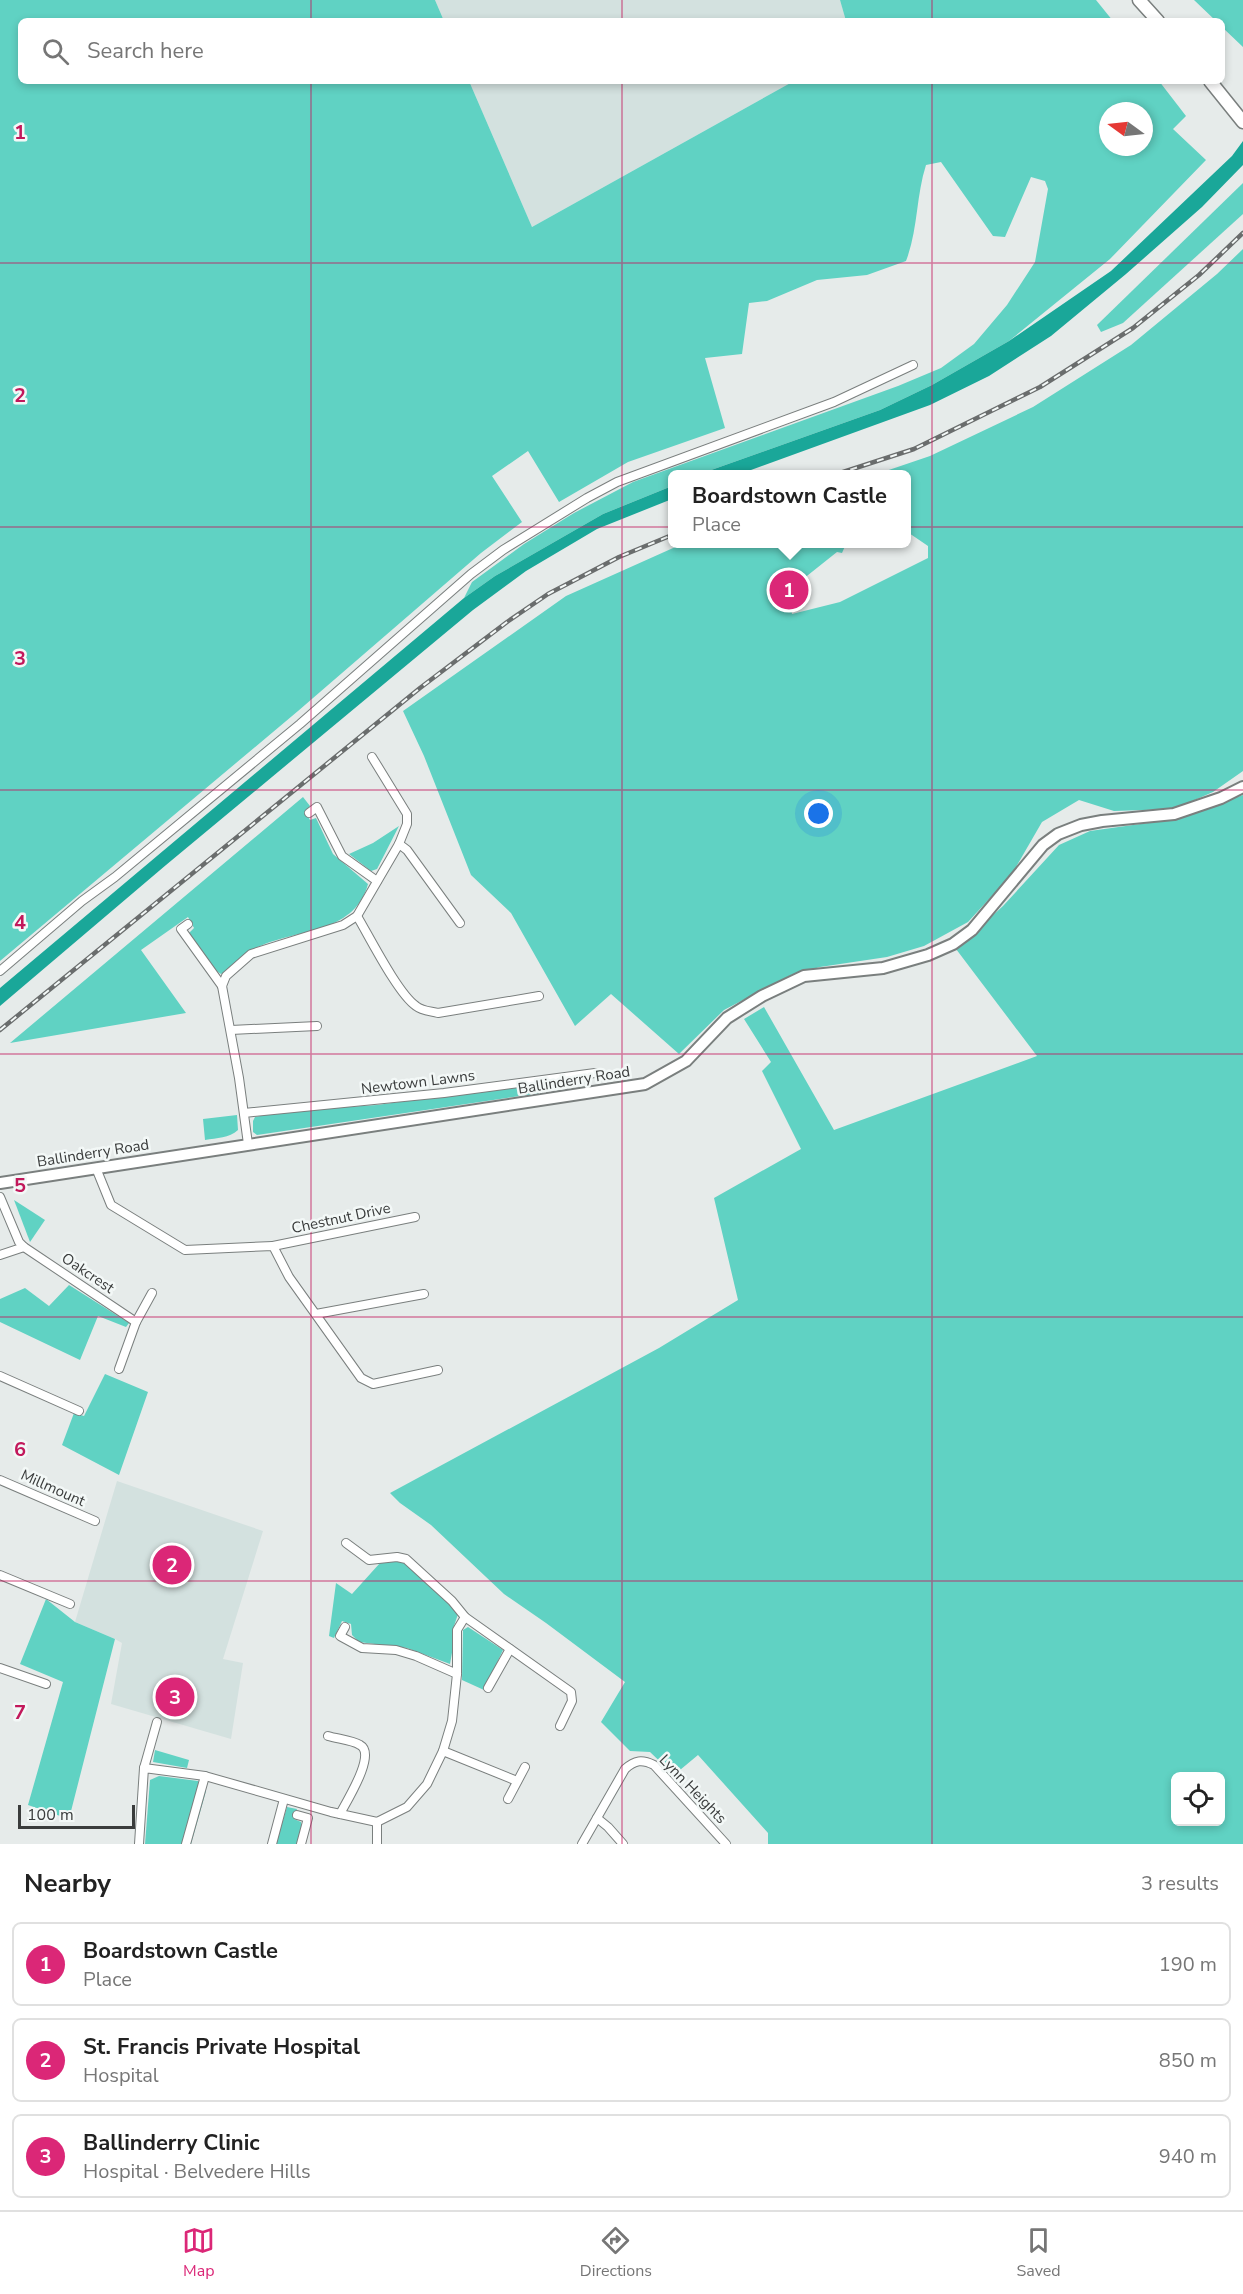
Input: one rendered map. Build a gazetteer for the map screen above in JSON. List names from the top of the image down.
{
  "streets": {
    "street": [
      "Ballinderry Road",
      "Newtown Lawns",
      "Chestnut Drive",
      "Oakcrest",
      "Millmount",
      "Lynn Heights"
    ]
  },
  "crossings": [
    ["Ballinderry Road", "Chestnut Drive"]
  ],
  "scale_bar": "100 m",
  "north": "left",
  "page": {
    "search": "Search here",
    "popup": ["Boardstown Castle", "Place"],
    "pins": ["1", "2", "3"],
    "scale": "100 m",
    "heading": ["Nearby", "3 results"],
    "list": [
      {
        "mark": "1",
        "name": "Boardstown Castle",
        "note": "Place",
        "value": "190 m"
      },
      {
        "mark": "2",
        "name": "St. Francis Private Hospital",
        "note": "Hospital",
        "value": "850 m"
      },
      {
        "mark": "3",
        "name": "Ballinderry Clinic",
        "note": "Hospital · Belvedere Hills",
        "value": "940 m"
      }
    ],
    "nav": ["Map", "Directions", "Saved"]
  },
  "grid": {
    "rows": [
      "1",
      "2",
      "3",
      "4",
      "5",
      "6",
      "7"
    ]
  }
}
